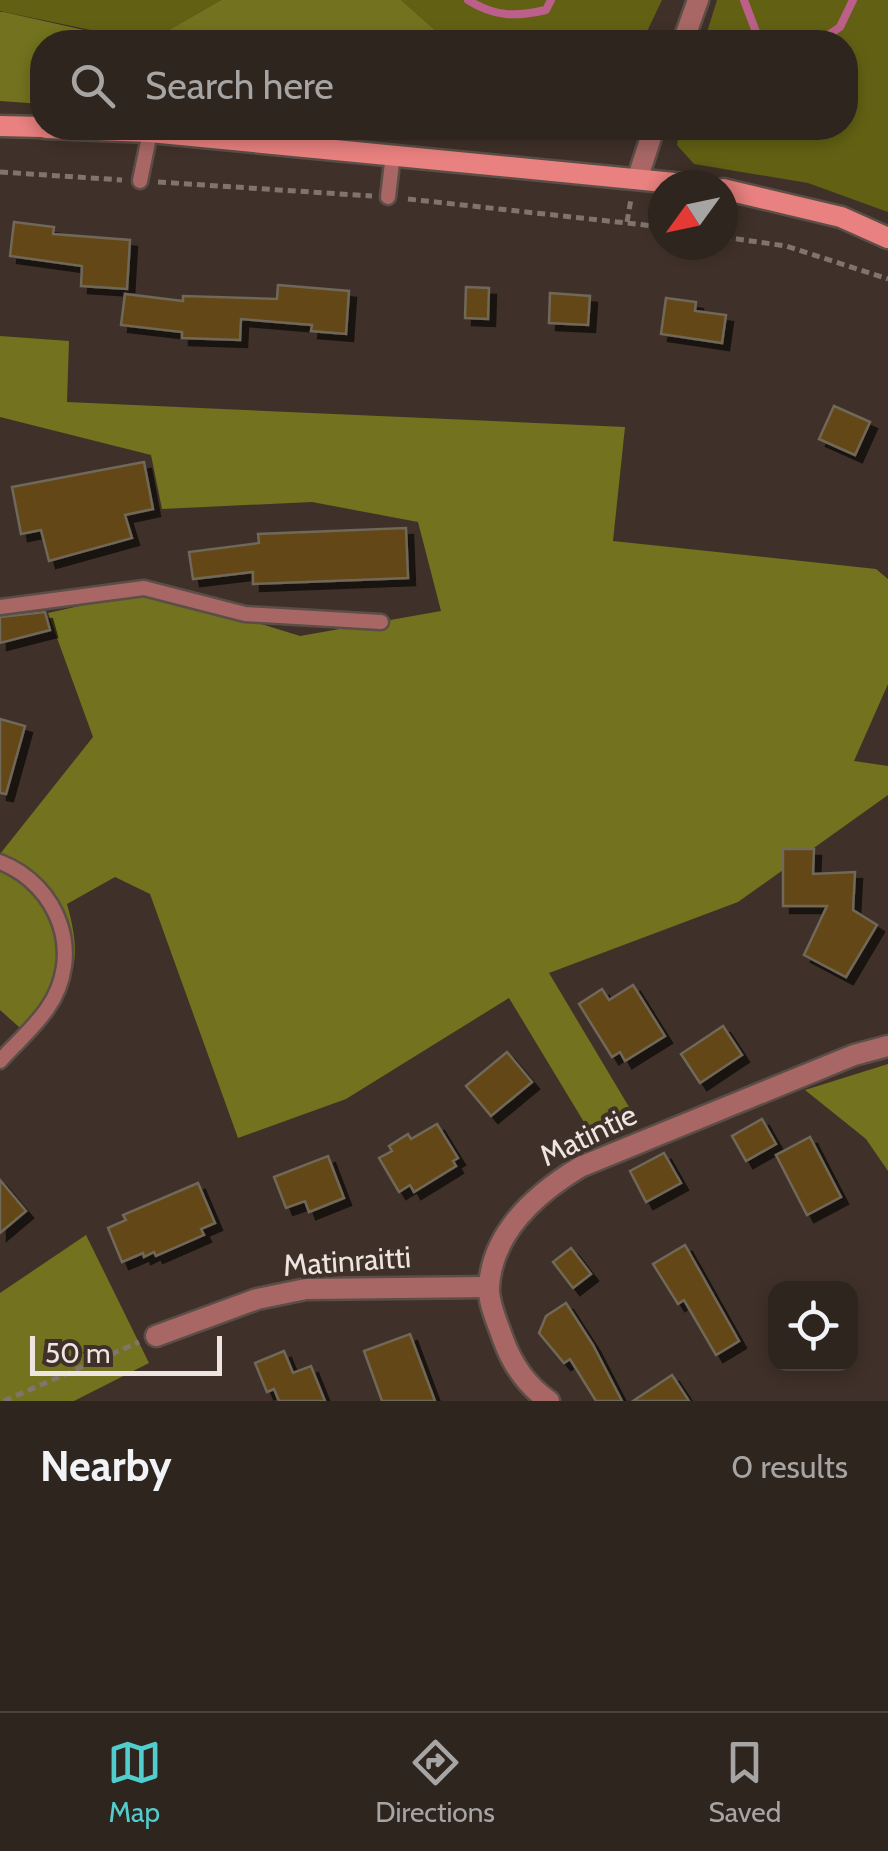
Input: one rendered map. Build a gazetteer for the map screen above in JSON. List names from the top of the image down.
{
  "streets": {
    "street": ["Matintie", "Matinraitti"]
  },
  "crossings": [
    ["Matintie", "Matinraitti"]
  ],
  "scale_bar": "50 m",
  "north": "bottom left",
  "page": {
    "search": "Search here",
    "scale": "50 m",
    "heading": ["Nearby", "0 results"],
    "nav": ["Map", "Directions", "Saved"]
  }
}
